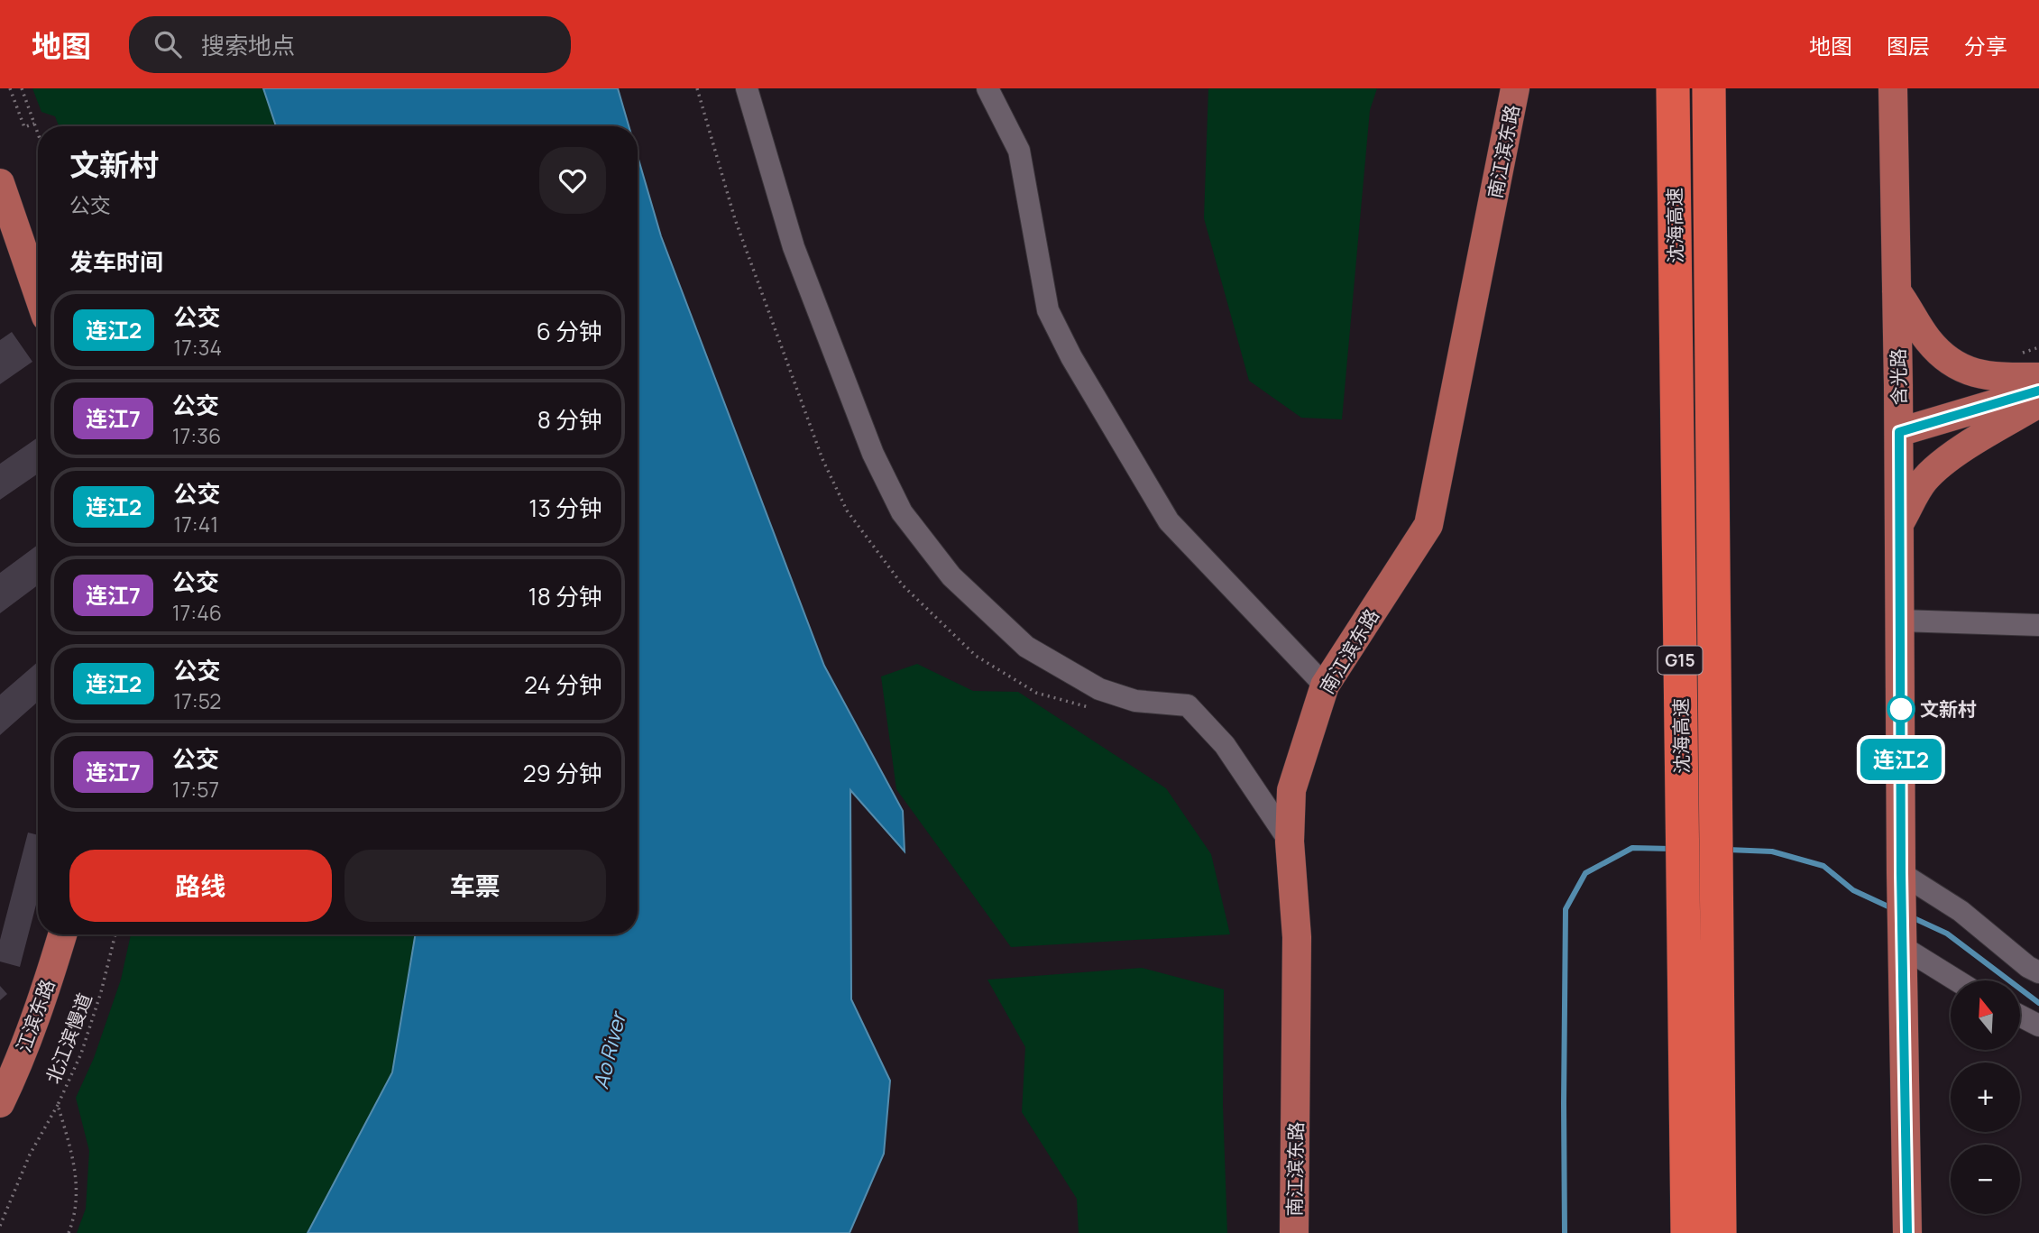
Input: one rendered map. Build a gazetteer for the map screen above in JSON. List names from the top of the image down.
{
  "streets": {
    "highway": ["沈海高速", "G15"],
    "main road": ["南江滨东路", "含光路", "江滨东路"],
    "path": ["北江滨慢道"]
  },
  "water": ["Ao River"],
  "places": ["文新村"],
  "lines": ["bus line 连江2"],
  "north": "top",
  "page": {
    "header": "地图",
    "search": "搜索地点",
    "nav": ["地图", "图层", "分享"],
    "on_map": "连江2",
    "heading": [
      ["文新村", "公交"],
      "发车时间"
    ],
    "list": [
      {
        "mark": "连江2",
        "name": "公交",
        "note": "17:34",
        "value": "6 分钟"
      },
      {
        "mark": "连江7",
        "name": "公交",
        "note": "17:36",
        "value": "8 分钟"
      },
      {
        "mark": "连江2",
        "name": "公交",
        "note": "17:41",
        "value": "13 分钟"
      },
      {
        "mark": "连江7",
        "name": "公交",
        "note": "17:46",
        "value": "18 分钟"
      },
      {
        "mark": "连江2",
        "name": "公交",
        "note": "17:52",
        "value": "24 分钟"
      },
      {
        "mark": "连江7",
        "name": "公交",
        "note": "17:57",
        "value": "29 分钟"
      }
    ],
    "buttons": ["路线", "车票"],
    "map_buttons": ["+", "−"]
  }
}
